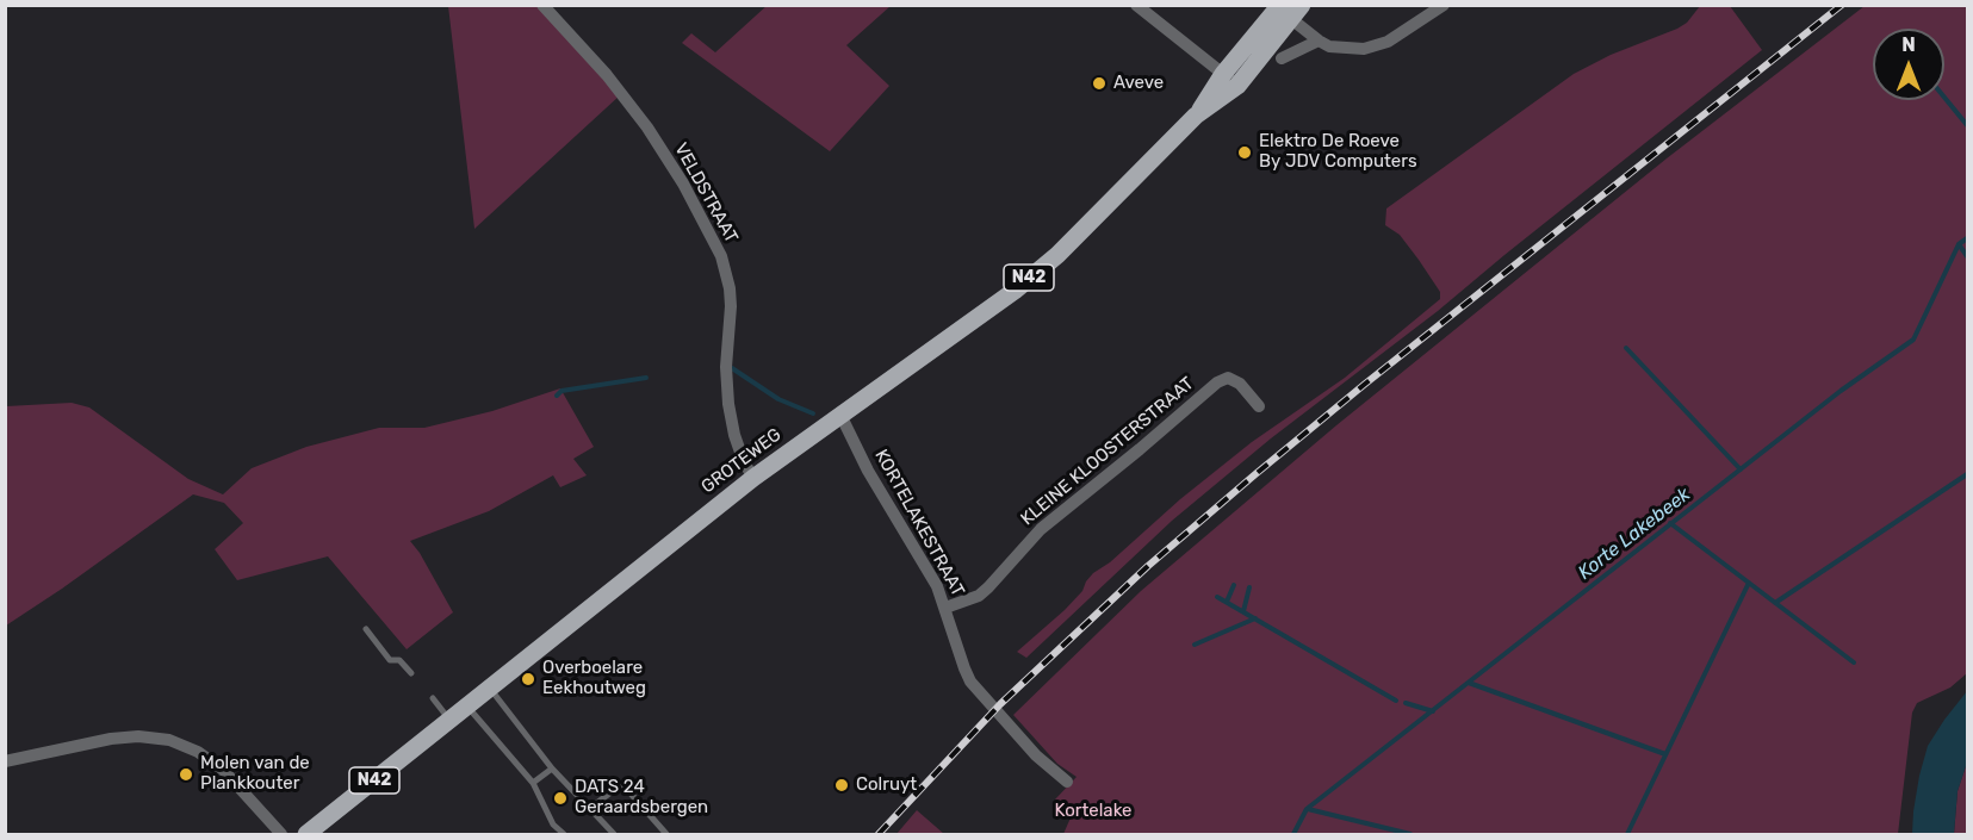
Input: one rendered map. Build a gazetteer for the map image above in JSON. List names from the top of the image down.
{
  "streets": {
    "main road": ["N42", "GROTEWEG"],
    "street": ["VELDSTRAAT", "KLEINE KLOOSTERSTRAAT", "KORTELAKESTRAAT"]
  },
  "crossings": [
    ["VELDSTRAAT", "GROTEWEG"],
    ["KLEINE KLOOSTERSTRAAT", "KORTELAKESTRAAT"],
    ["GROTEWEG", "KORTELAKESTRAAT"]
  ],
  "water": ["Korte Lakebeek"],
  "parks": ["Kortelake"],
  "places": [
    "Aveve",
    "Elektro De Roeve By JDV Computers",
    "Overboelare Eekhoutweg",
    "Molen van de Plankkouter",
    "Colruyt",
    "DATS 24 Geraardsbergen"
  ],
  "north": "top"
}
